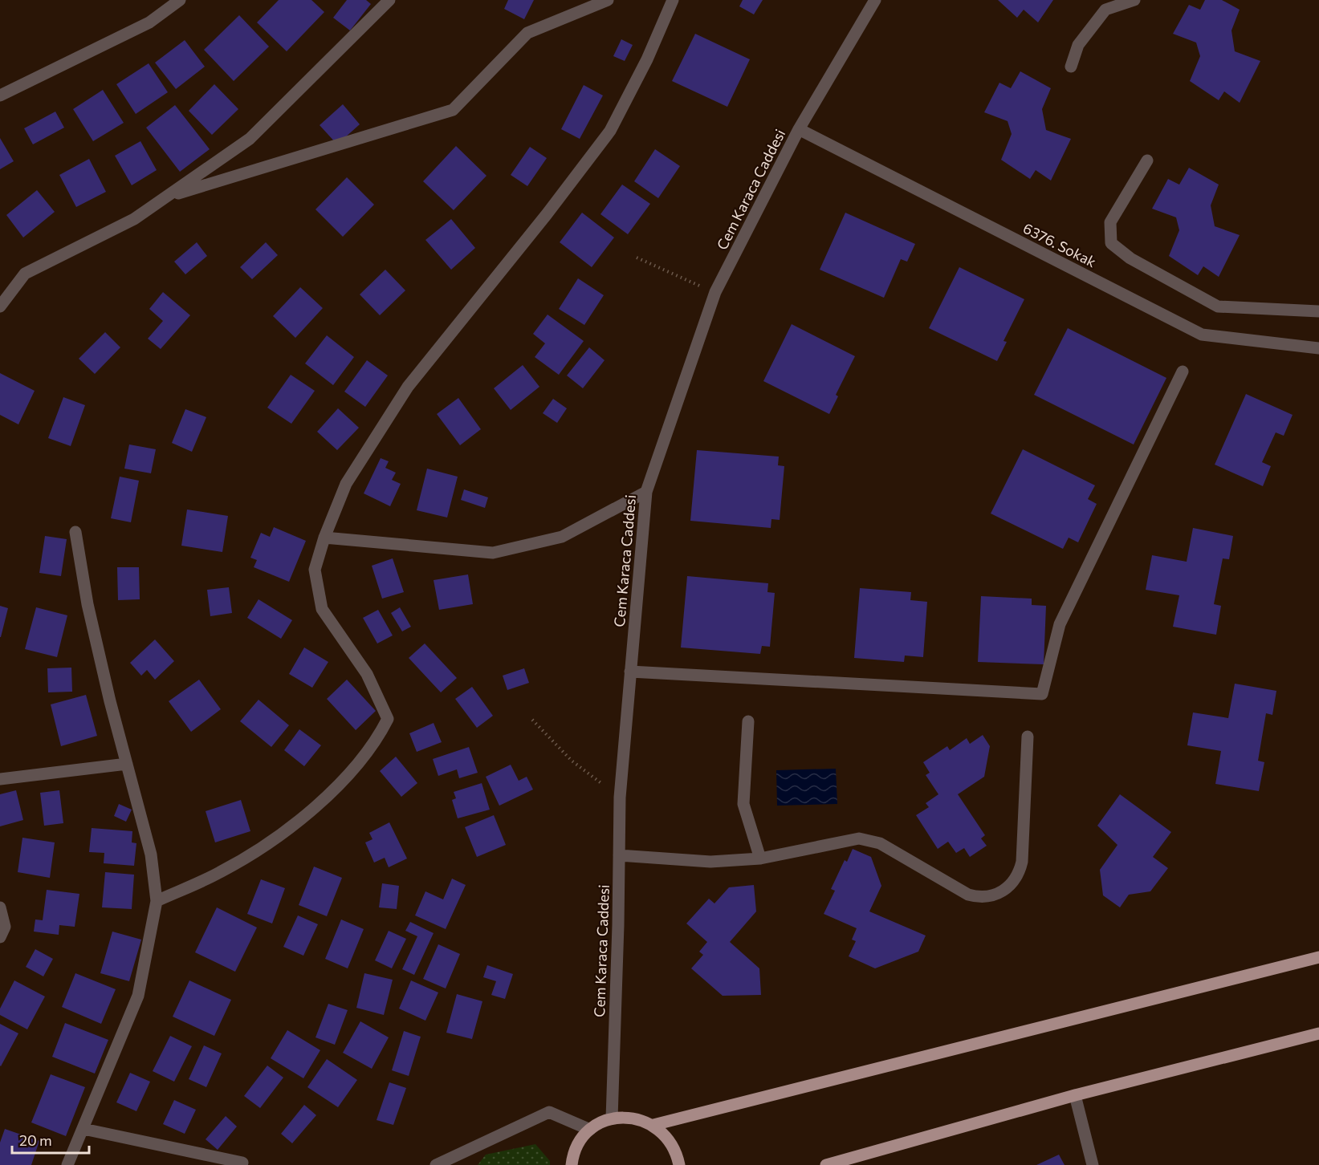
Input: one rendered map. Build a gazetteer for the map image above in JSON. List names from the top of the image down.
{
  "streets": {
    "street": ["Cem Karaca Caddesi", "6376. Sokak"]
  },
  "crossings": [
    ["Cem Karaca Caddesi", "6376. Sokak"]
  ],
  "scale_bar": "20 m"
}
